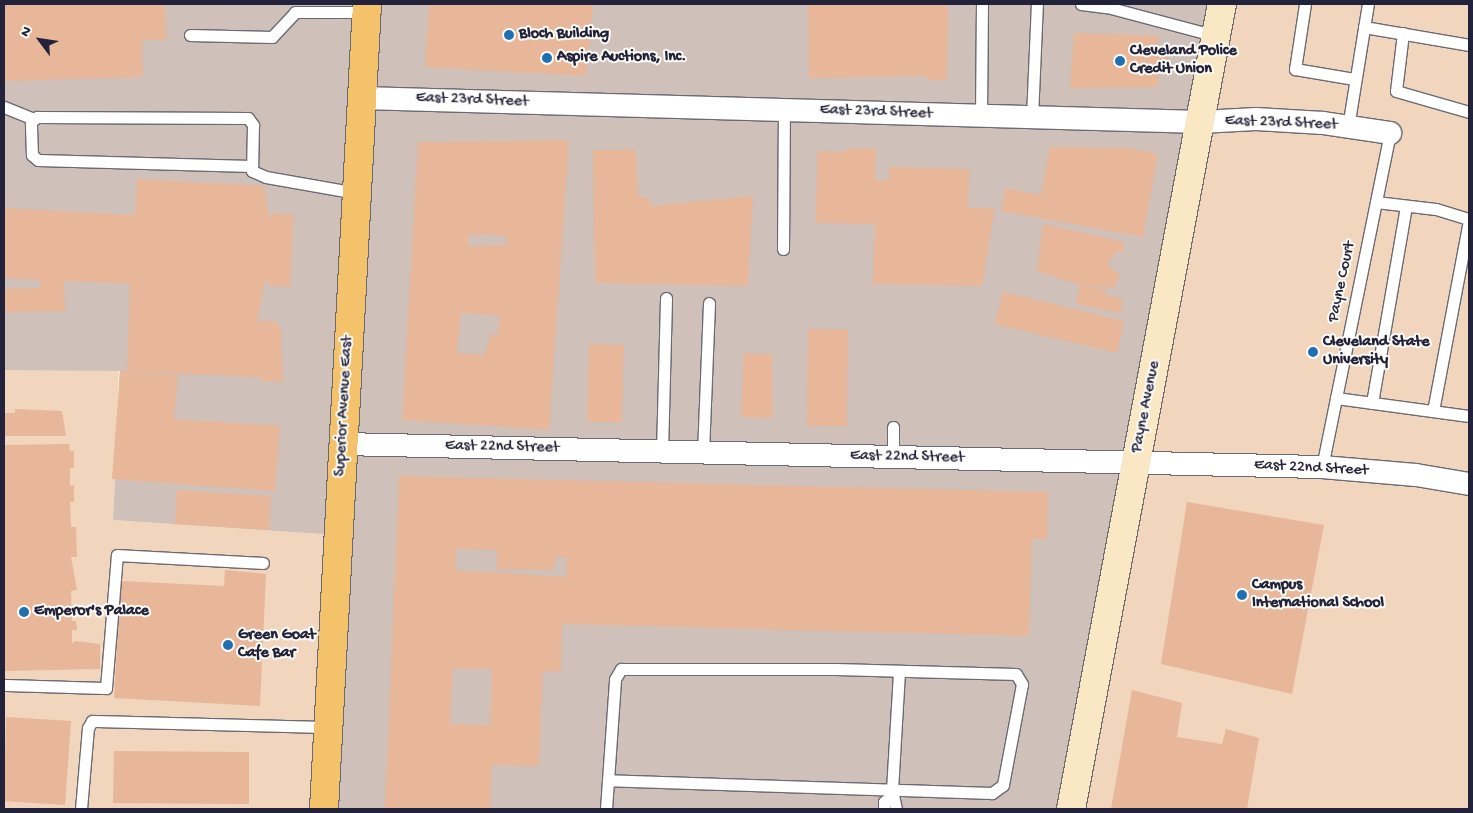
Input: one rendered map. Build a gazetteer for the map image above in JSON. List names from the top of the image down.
{
  "streets": {
    "main road": ["Superior Avenue East"],
    "street": ["East 23rd Street", "Payne Avenue", "East 22nd Street"],
    "lane": ["Payne Court"]
  },
  "crossings": [
    ["East 23rd Street", "Payne Court"],
    ["East 23rd Street", "Superior Avenue East"],
    ["East 23rd Street", "Payne Avenue"],
    ["Payne Court", "East 22nd Street"],
    ["Superior Avenue East", "East 22nd Street"],
    ["Payne Avenue", "East 22nd Street"]
  ],
  "places": [
    "Bloch Building",
    "Aspire Auctions, Inc.",
    "Cleveland Police Credit Union",
    "Cleveland State University",
    "Campus International School",
    "Emperor's Palace",
    "Green Goat Cafe Bar"
  ],
  "north": "top left"
}
